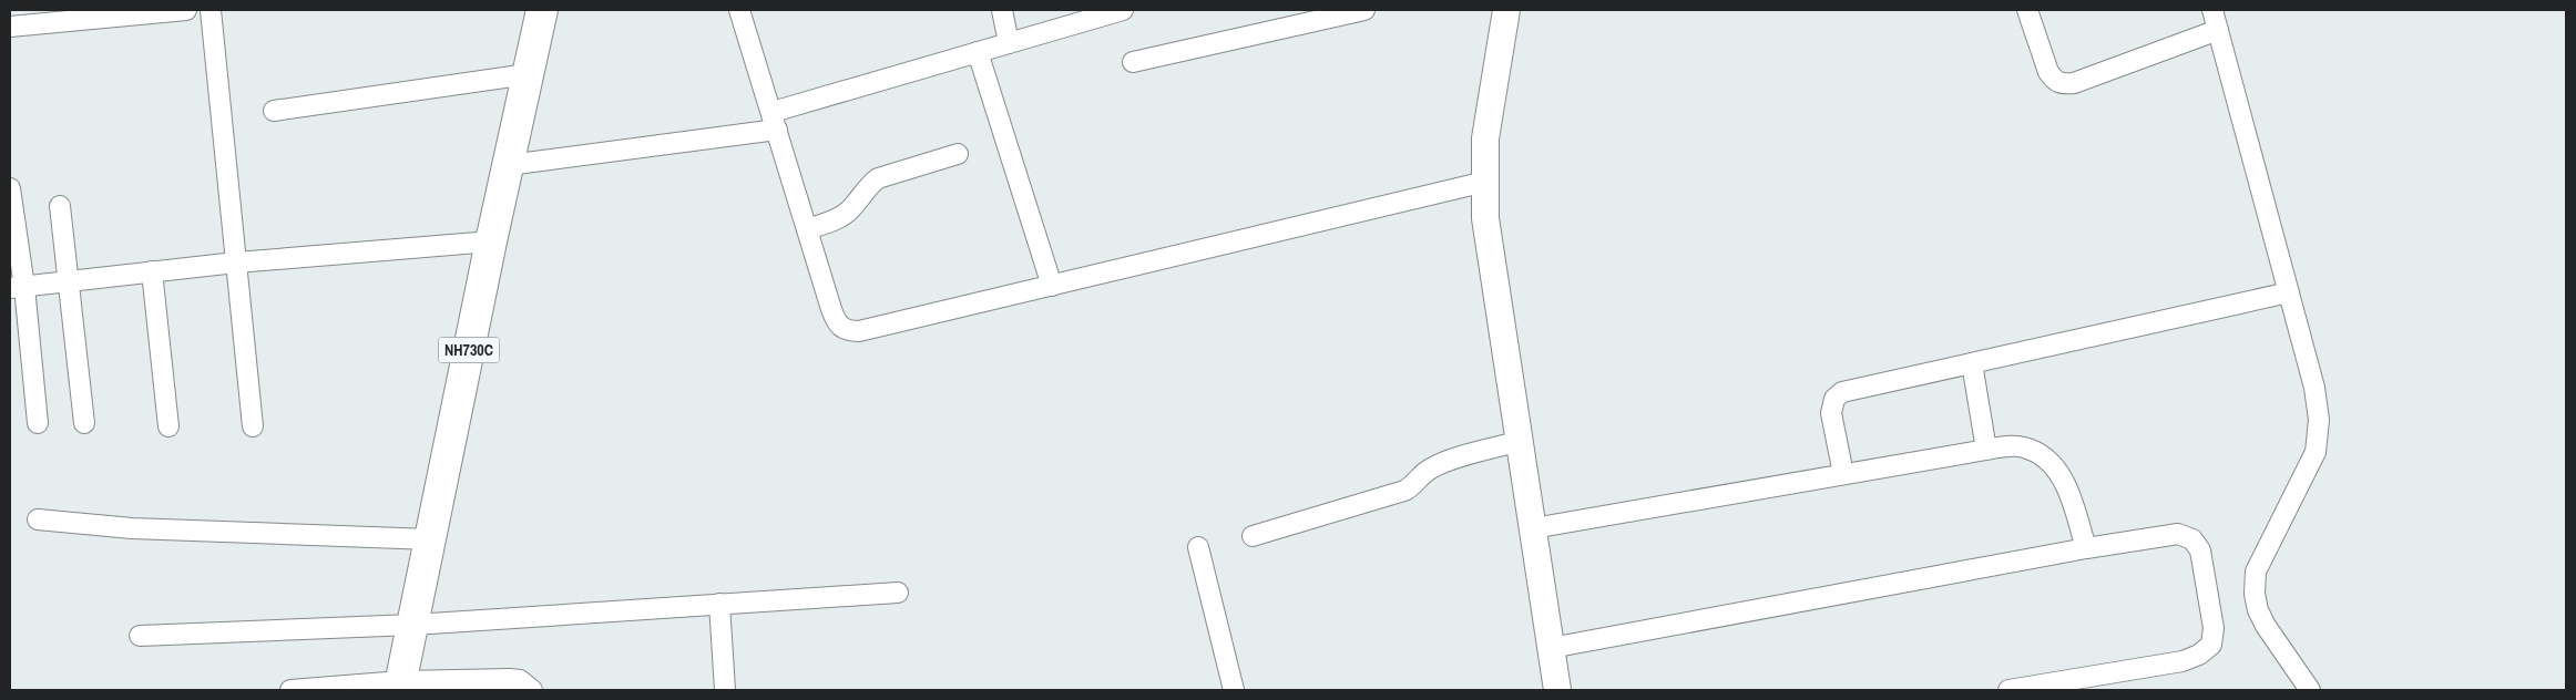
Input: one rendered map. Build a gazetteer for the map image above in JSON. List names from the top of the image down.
{
  "streets": {
    "highway": ["NH730C"]
  }
}
